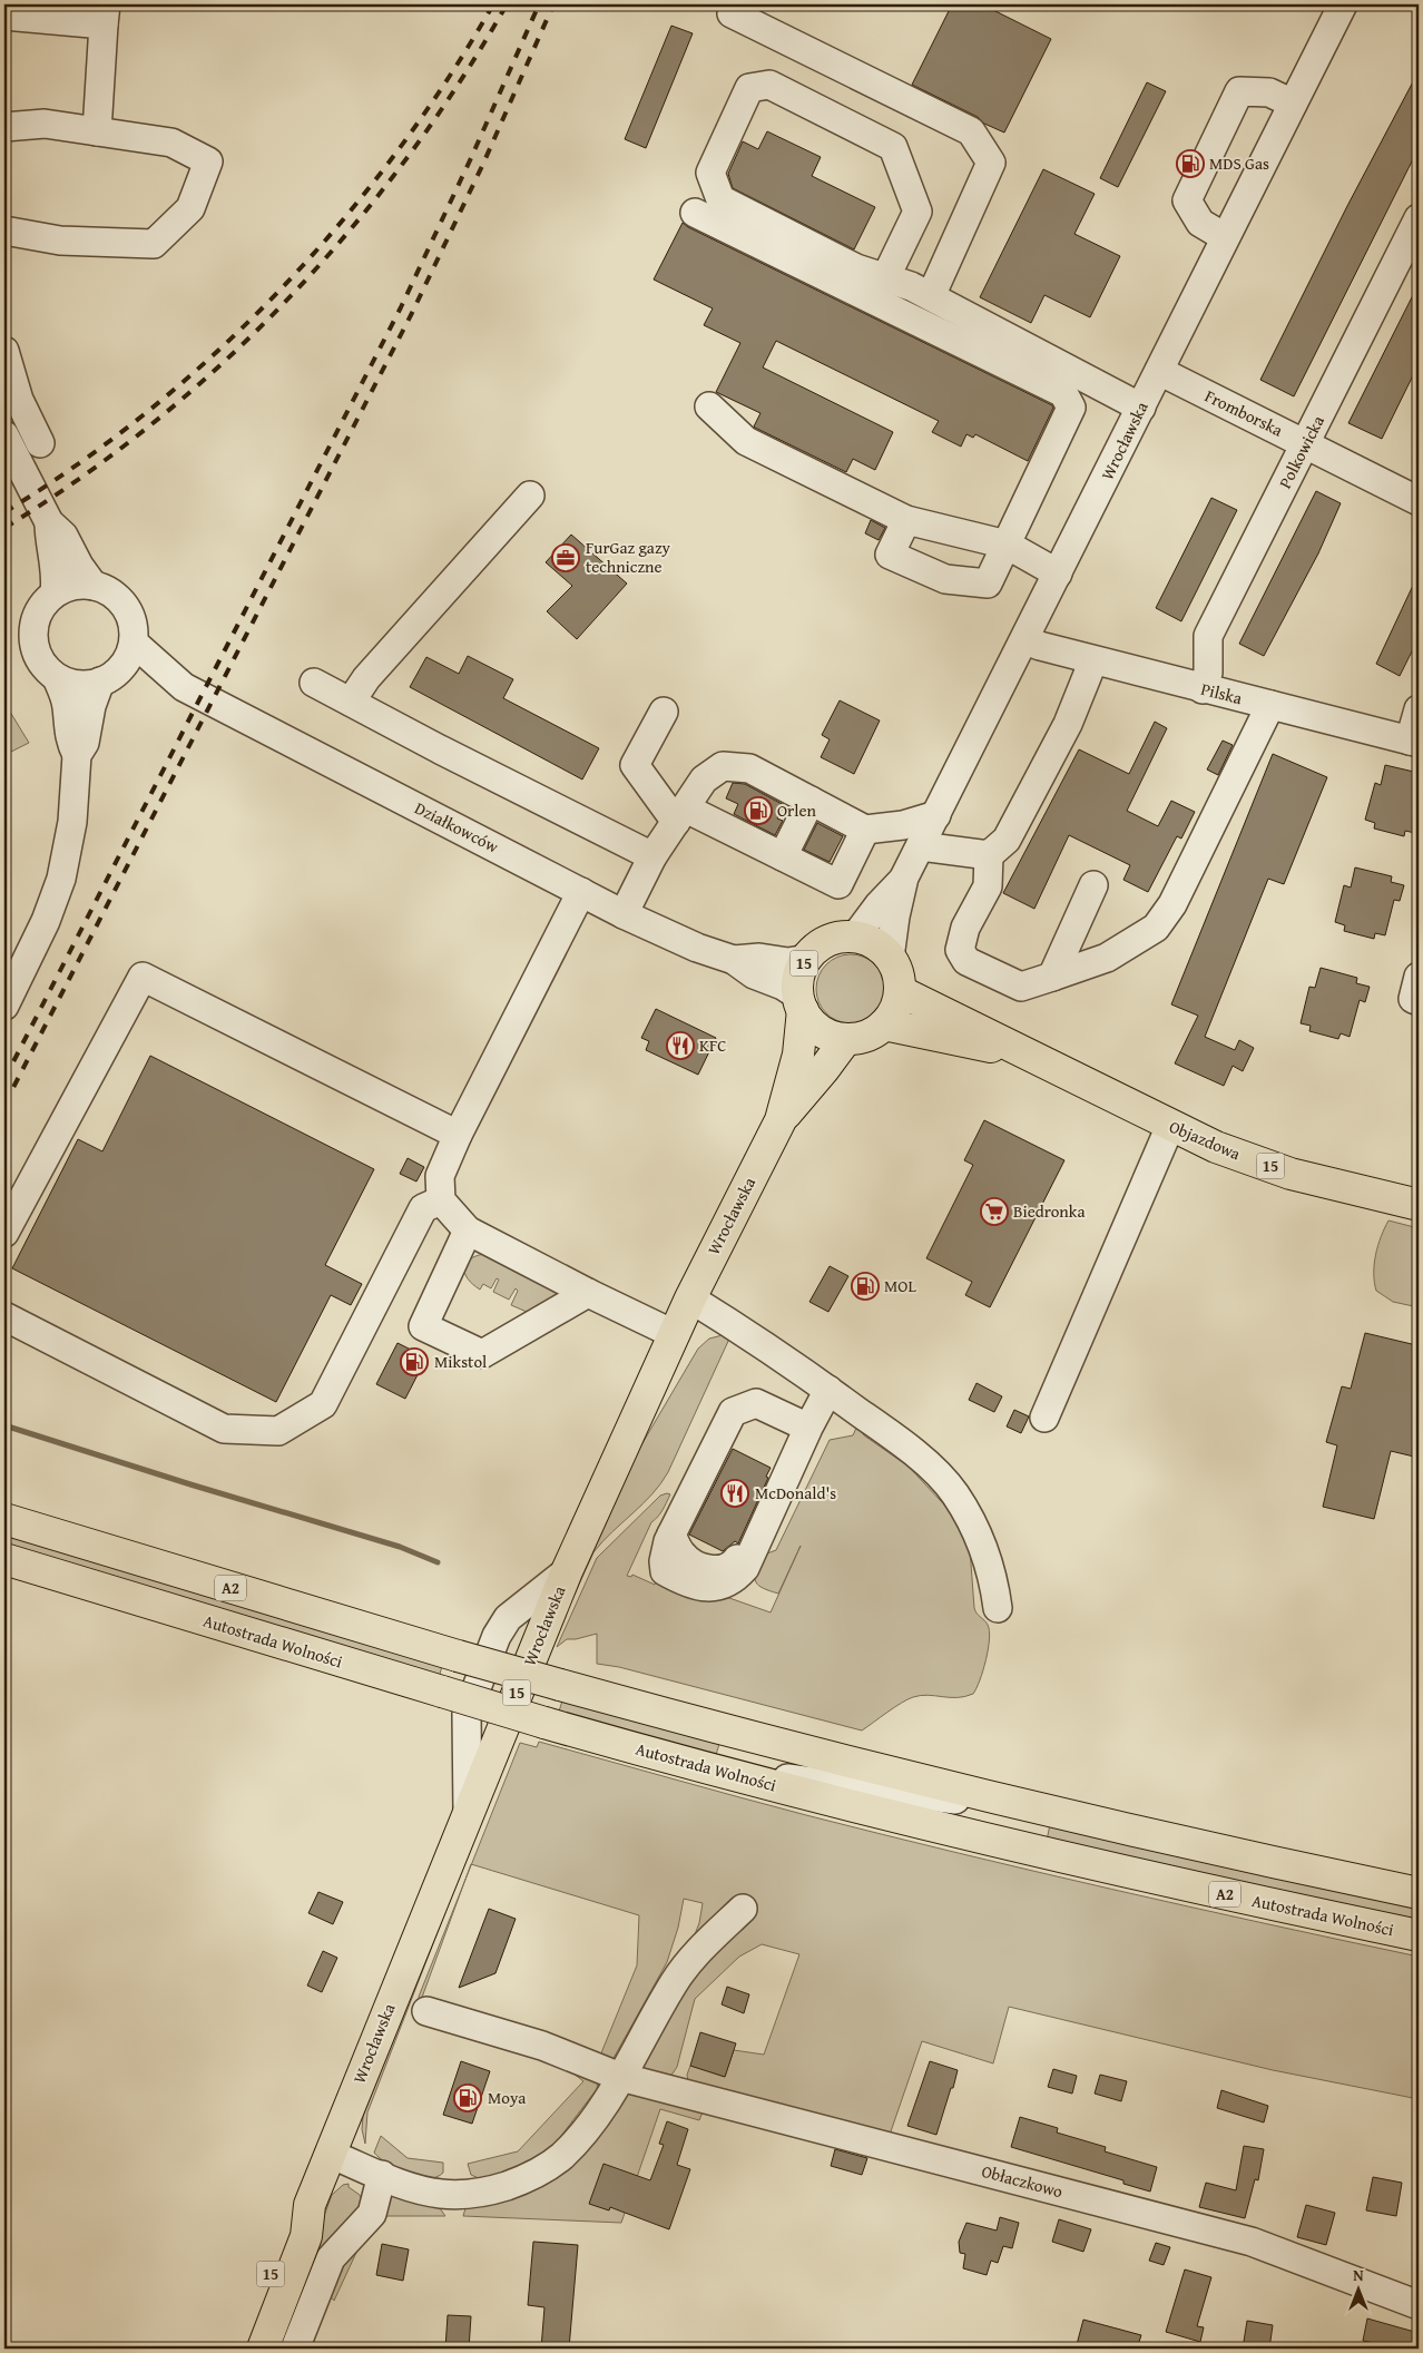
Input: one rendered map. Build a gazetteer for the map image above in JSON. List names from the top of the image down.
{
  "streets": {
    "main road": [
      "Wrocławska",
      "15",
      "Objazdowa",
      "A2",
      "Autostrada Wolności"
    ],
    "street": [
      "Fromborska",
      "Polkowicka",
      "Pilska",
      "Działkowców",
      "Obłaczkowo"
    ]
  },
  "crossings": [
    ["Fromborska", "Wrocławska"],
    ["Fromborska", "Polkowicka"],
    ["Wrocławska", "Pilska"],
    ["Wrocławska", "Działkowców"],
    ["Wrocławska", "15"],
    ["Wrocławska", "Objazdowa"],
    ["Polkowicka", "Pilska"],
    ["Działkowców", "15"],
    ["Działkowców", "Objazdowa"],
    ["15", "Objazdowa"]
  ],
  "places": {
    "fuel station": [
      "MDS Gas",
      "Orlen",
      "MOL",
      "Mikstol",
      "Moya"
    ],
    "office": ["FurGaz gazy techniczne"],
    "restaurant": ["KFC", "McDonald's"],
    "supermarket": ["Biedronka"]
  },
  "north": "top"
}
